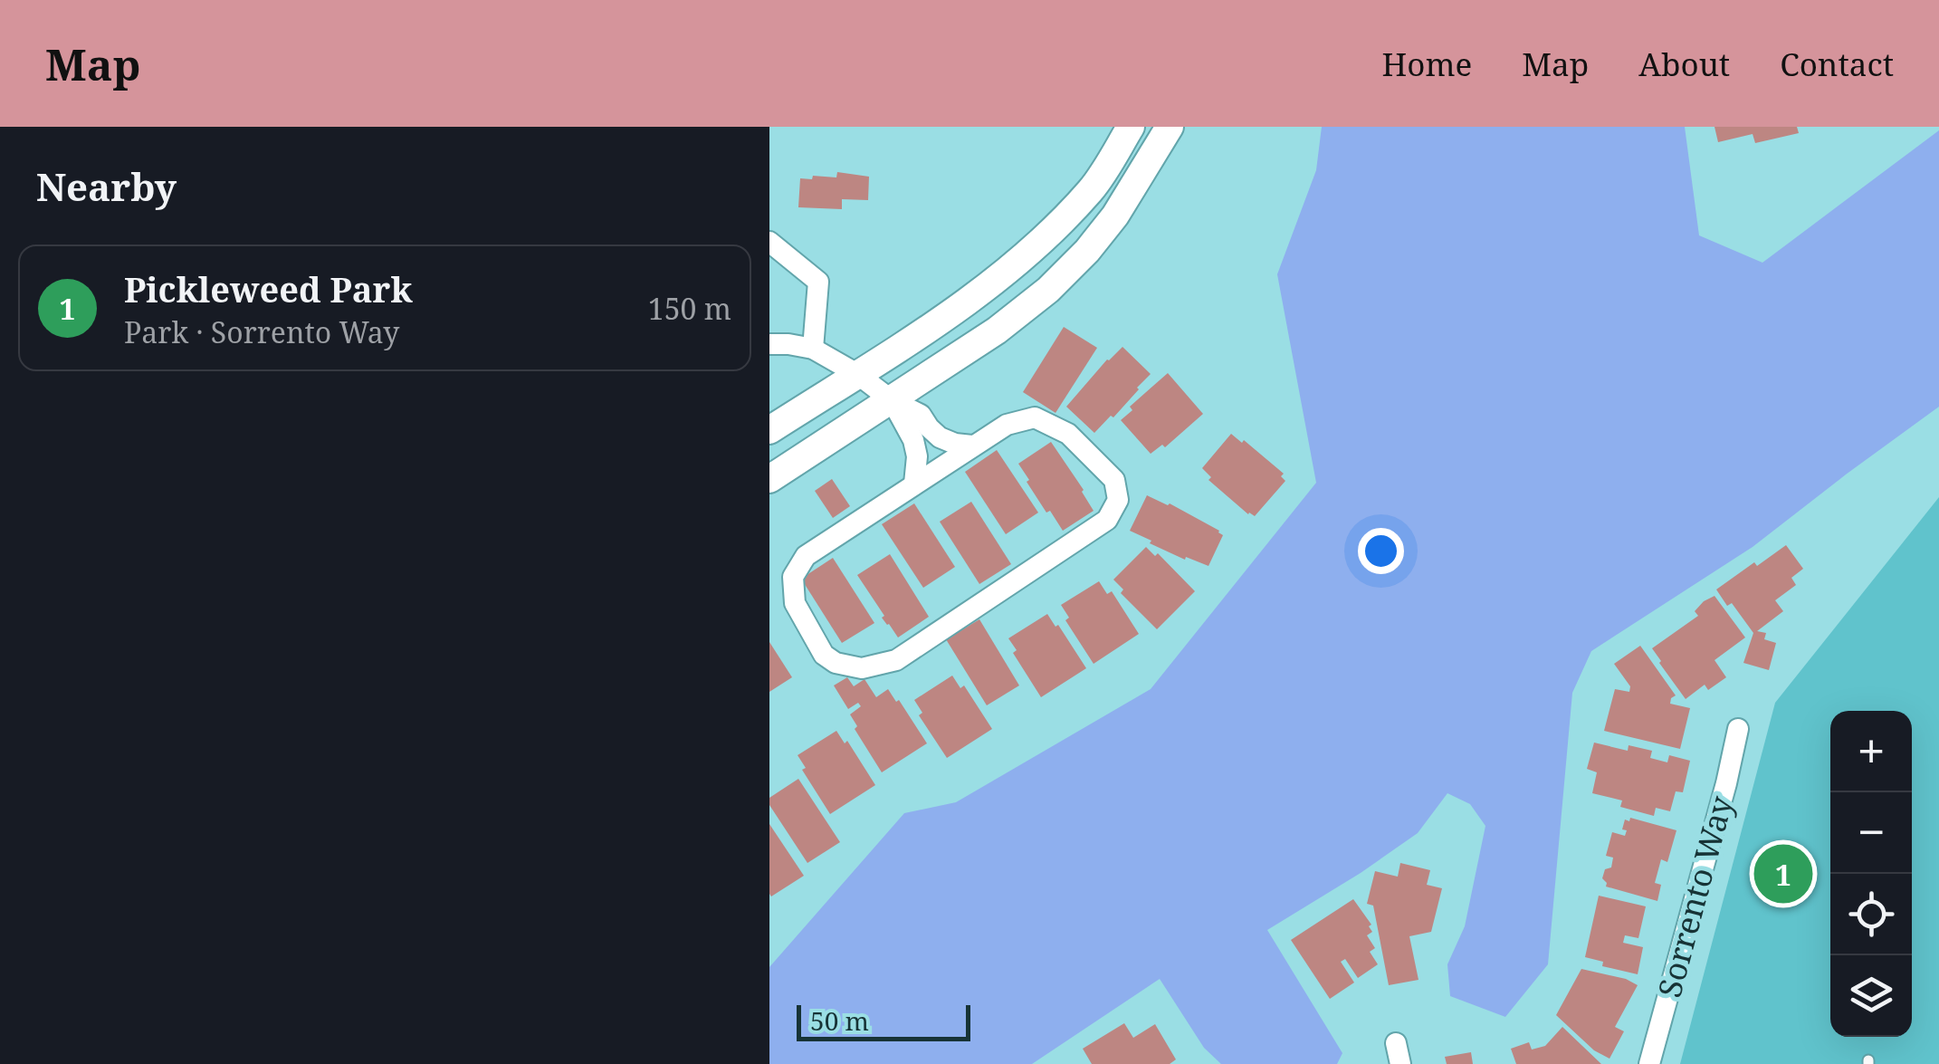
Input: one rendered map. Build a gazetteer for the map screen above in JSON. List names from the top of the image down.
{
  "streets": {
    "street": ["Sorrento Way"]
  },
  "scale_bar": "50 m",
  "page": {
    "header": "Map",
    "nav": [
      "Home",
      "Map",
      "About",
      "Contact"
    ],
    "heading": "Nearby",
    "list": [
      {
        "mark": "1",
        "name": "Pickleweed Park",
        "note": "Park · Sorrento Way",
        "value": "150 m"
      }
    ],
    "map_buttons": ["+", "−"],
    "pins": "1",
    "scale": "50 m"
  }
}
